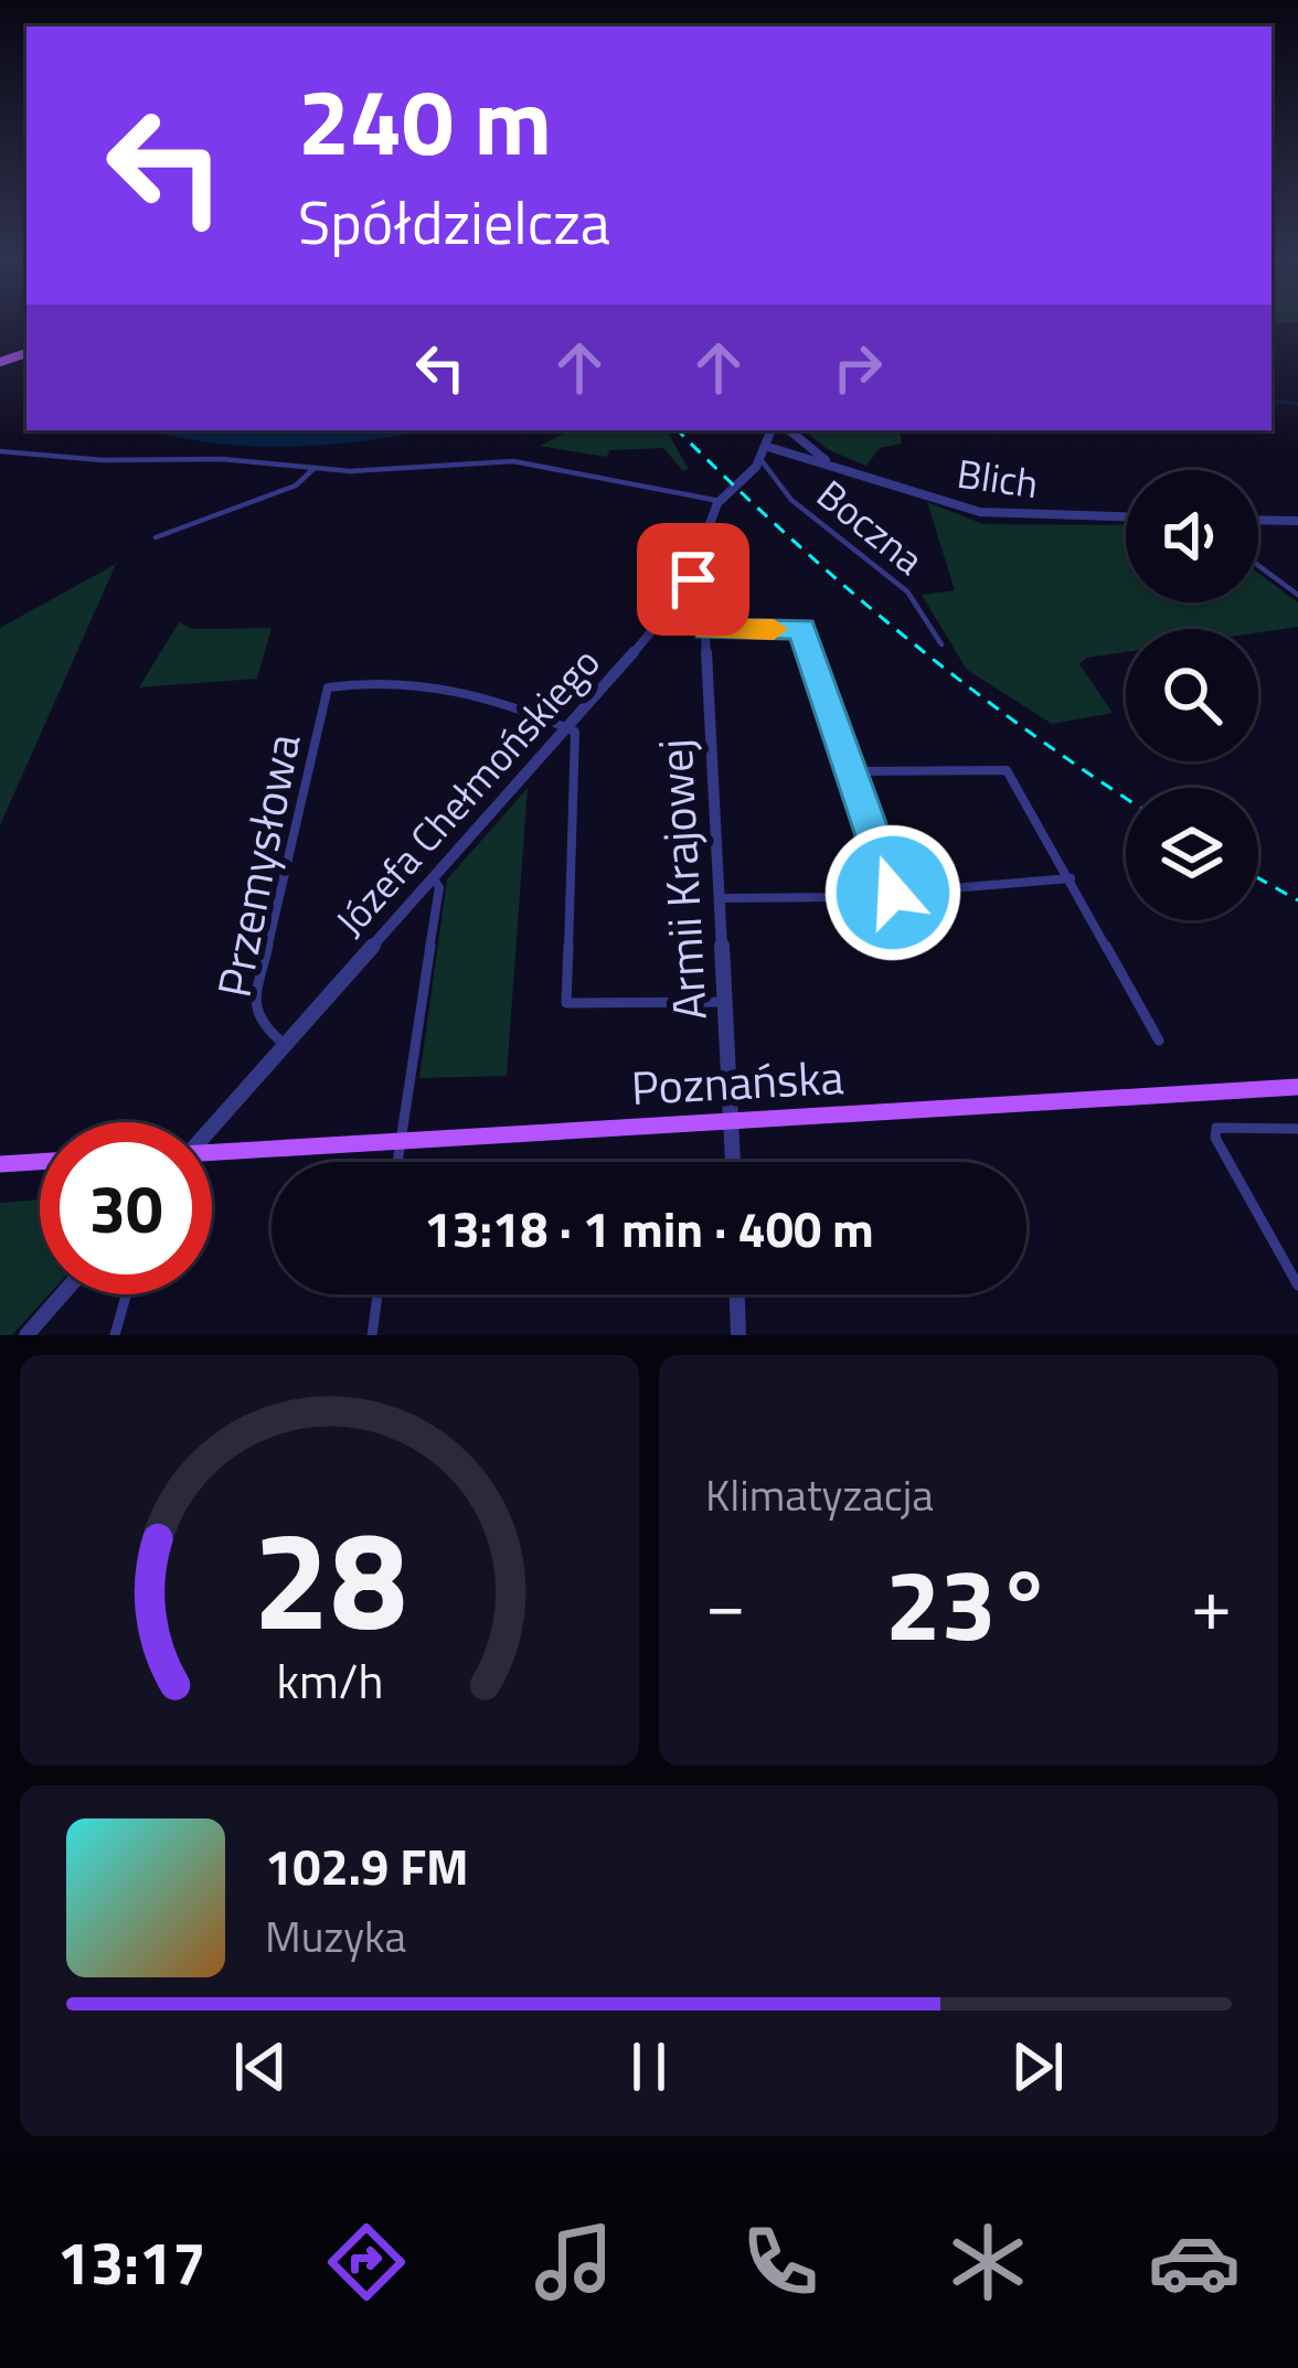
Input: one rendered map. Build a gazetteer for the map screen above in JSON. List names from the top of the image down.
{
  "streets": {
    "main road": ["Poznańska"],
    "street": [
      "Blich",
      "Boczna",
      "Józefa Chełmońskiego",
      "Przemysłowa",
      "Armii Krajowej"
    ]
  },
  "crossings": [
    ["Blich", "Józefa Chełmońskiego"],
    ["Boczna", "Józefa Chełmońskiego"],
    ["Józefa Chełmońskiego", "Przemysłowa"],
    ["Józefa Chełmońskiego", "Armii Krajowej"],
    ["Armii Krajowej", "Poznańska"]
  ],
  "page": {
    "turn": ["240 m", "Spółdzielcza"],
    "limit": "30",
    "trip": "13:18 · 1 min · 400 m",
    "tile": "Klimatyzacja",
    "heat": ["−", "23°", "+"],
    "song": ["102.9 FM", "Muzyka"],
    "tabs": "13:17",
    "gauge": ["28", "km/h"]
  }
}
